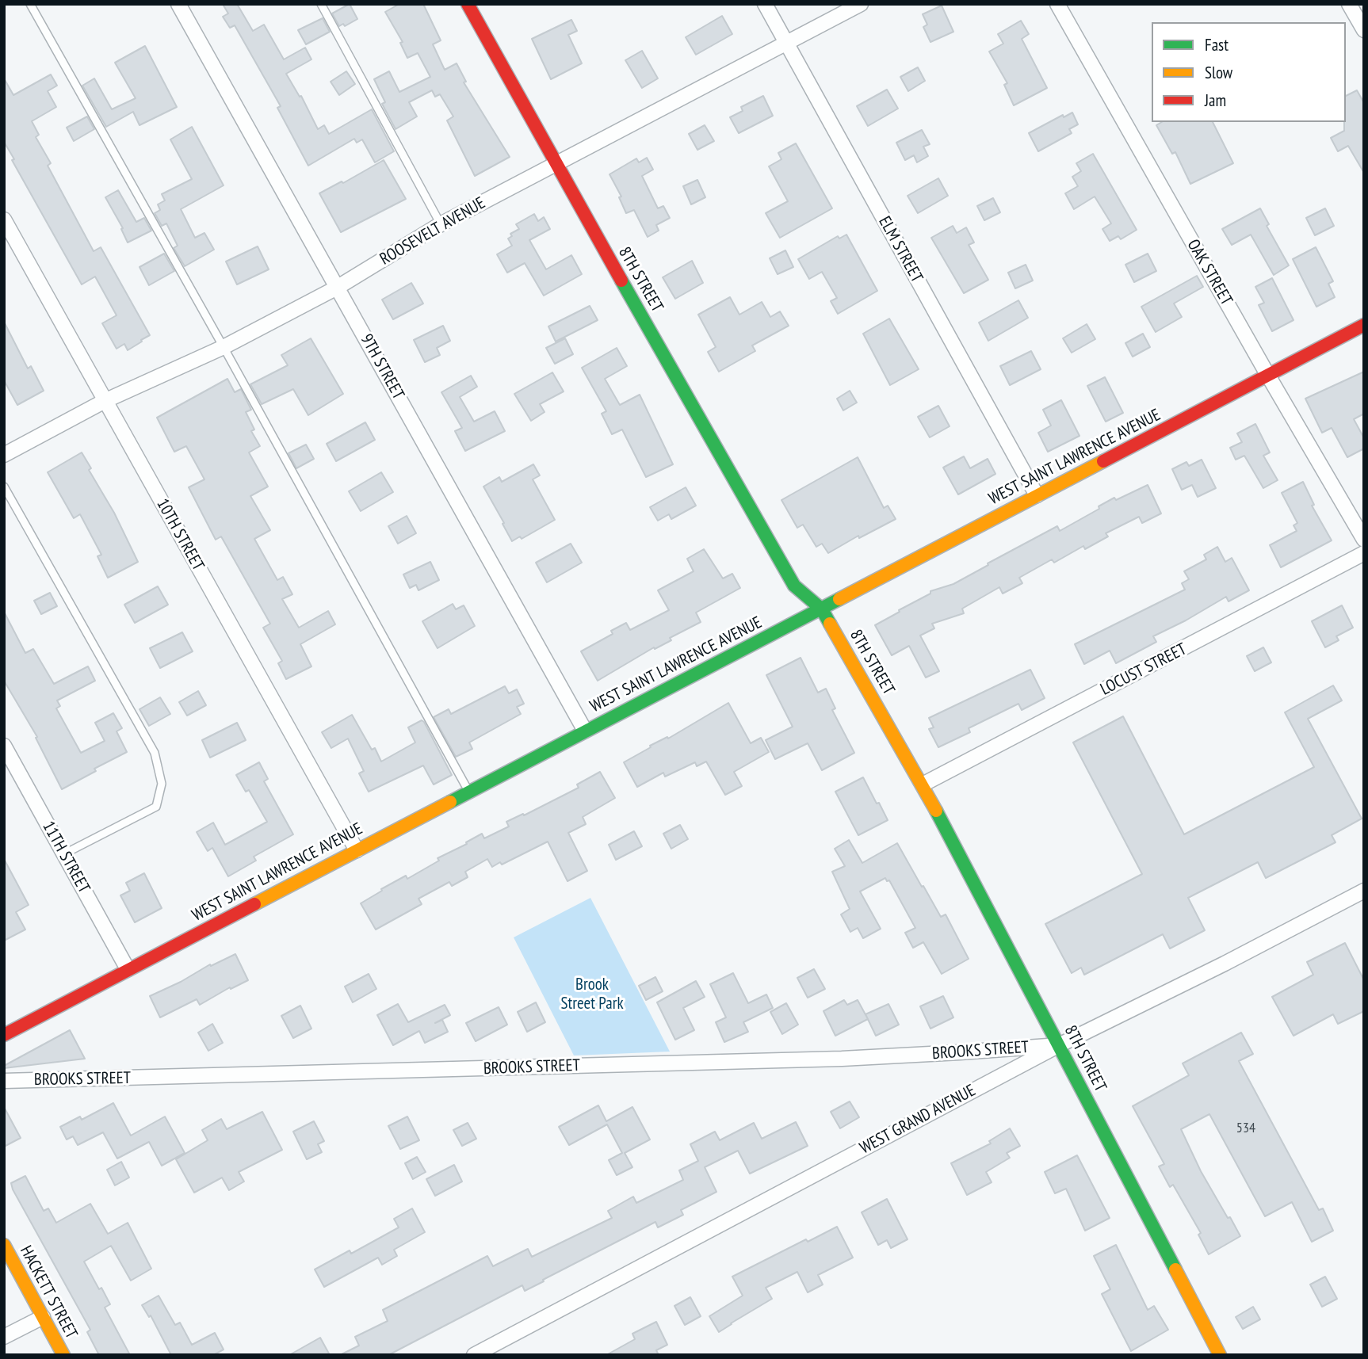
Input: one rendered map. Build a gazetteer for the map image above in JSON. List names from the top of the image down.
{
  "streets": {
    "street": [
      "ROOSEVELT AVENUE",
      "ELM STREET",
      "OAK STREET",
      "8TH STREET",
      "9TH STREET",
      "WEST SAINT LAWRENCE AVENUE",
      "10TH STREET",
      "LOCUST STREET",
      "11TH STREET",
      "BROOKS STREET",
      "WEST GRAND AVENUE",
      "HACKETT STREET"
    ]
  },
  "crossings": [
    ["ROOSEVELT AVENUE", "ELM STREET"],
    ["ROOSEVELT AVENUE", "8TH STREET"],
    ["ROOSEVELT AVENUE", "9TH STREET"],
    ["ROOSEVELT AVENUE", "10TH STREET"],
    ["ELM STREET", "WEST SAINT LAWRENCE AVENUE"],
    ["OAK STREET", "WEST SAINT LAWRENCE AVENUE"],
    ["8TH STREET", "WEST SAINT LAWRENCE AVENUE"],
    ["8TH STREET", "LOCUST STREET"],
    ["8TH STREET", "BROOKS STREET"],
    ["8TH STREET", "WEST GRAND AVENUE"],
    ["9TH STREET", "WEST SAINT LAWRENCE AVENUE"],
    ["WEST SAINT LAWRENCE AVENUE", "10TH STREET"],
    ["WEST SAINT LAWRENCE AVENUE", "11TH STREET"],
    ["BROOKS STREET", "WEST GRAND AVENUE"]
  ],
  "parks": ["Brook Street Park"],
  "house_numbers": ["534"],
  "legend": ["Fast", "Slow", "Jam"]
}
